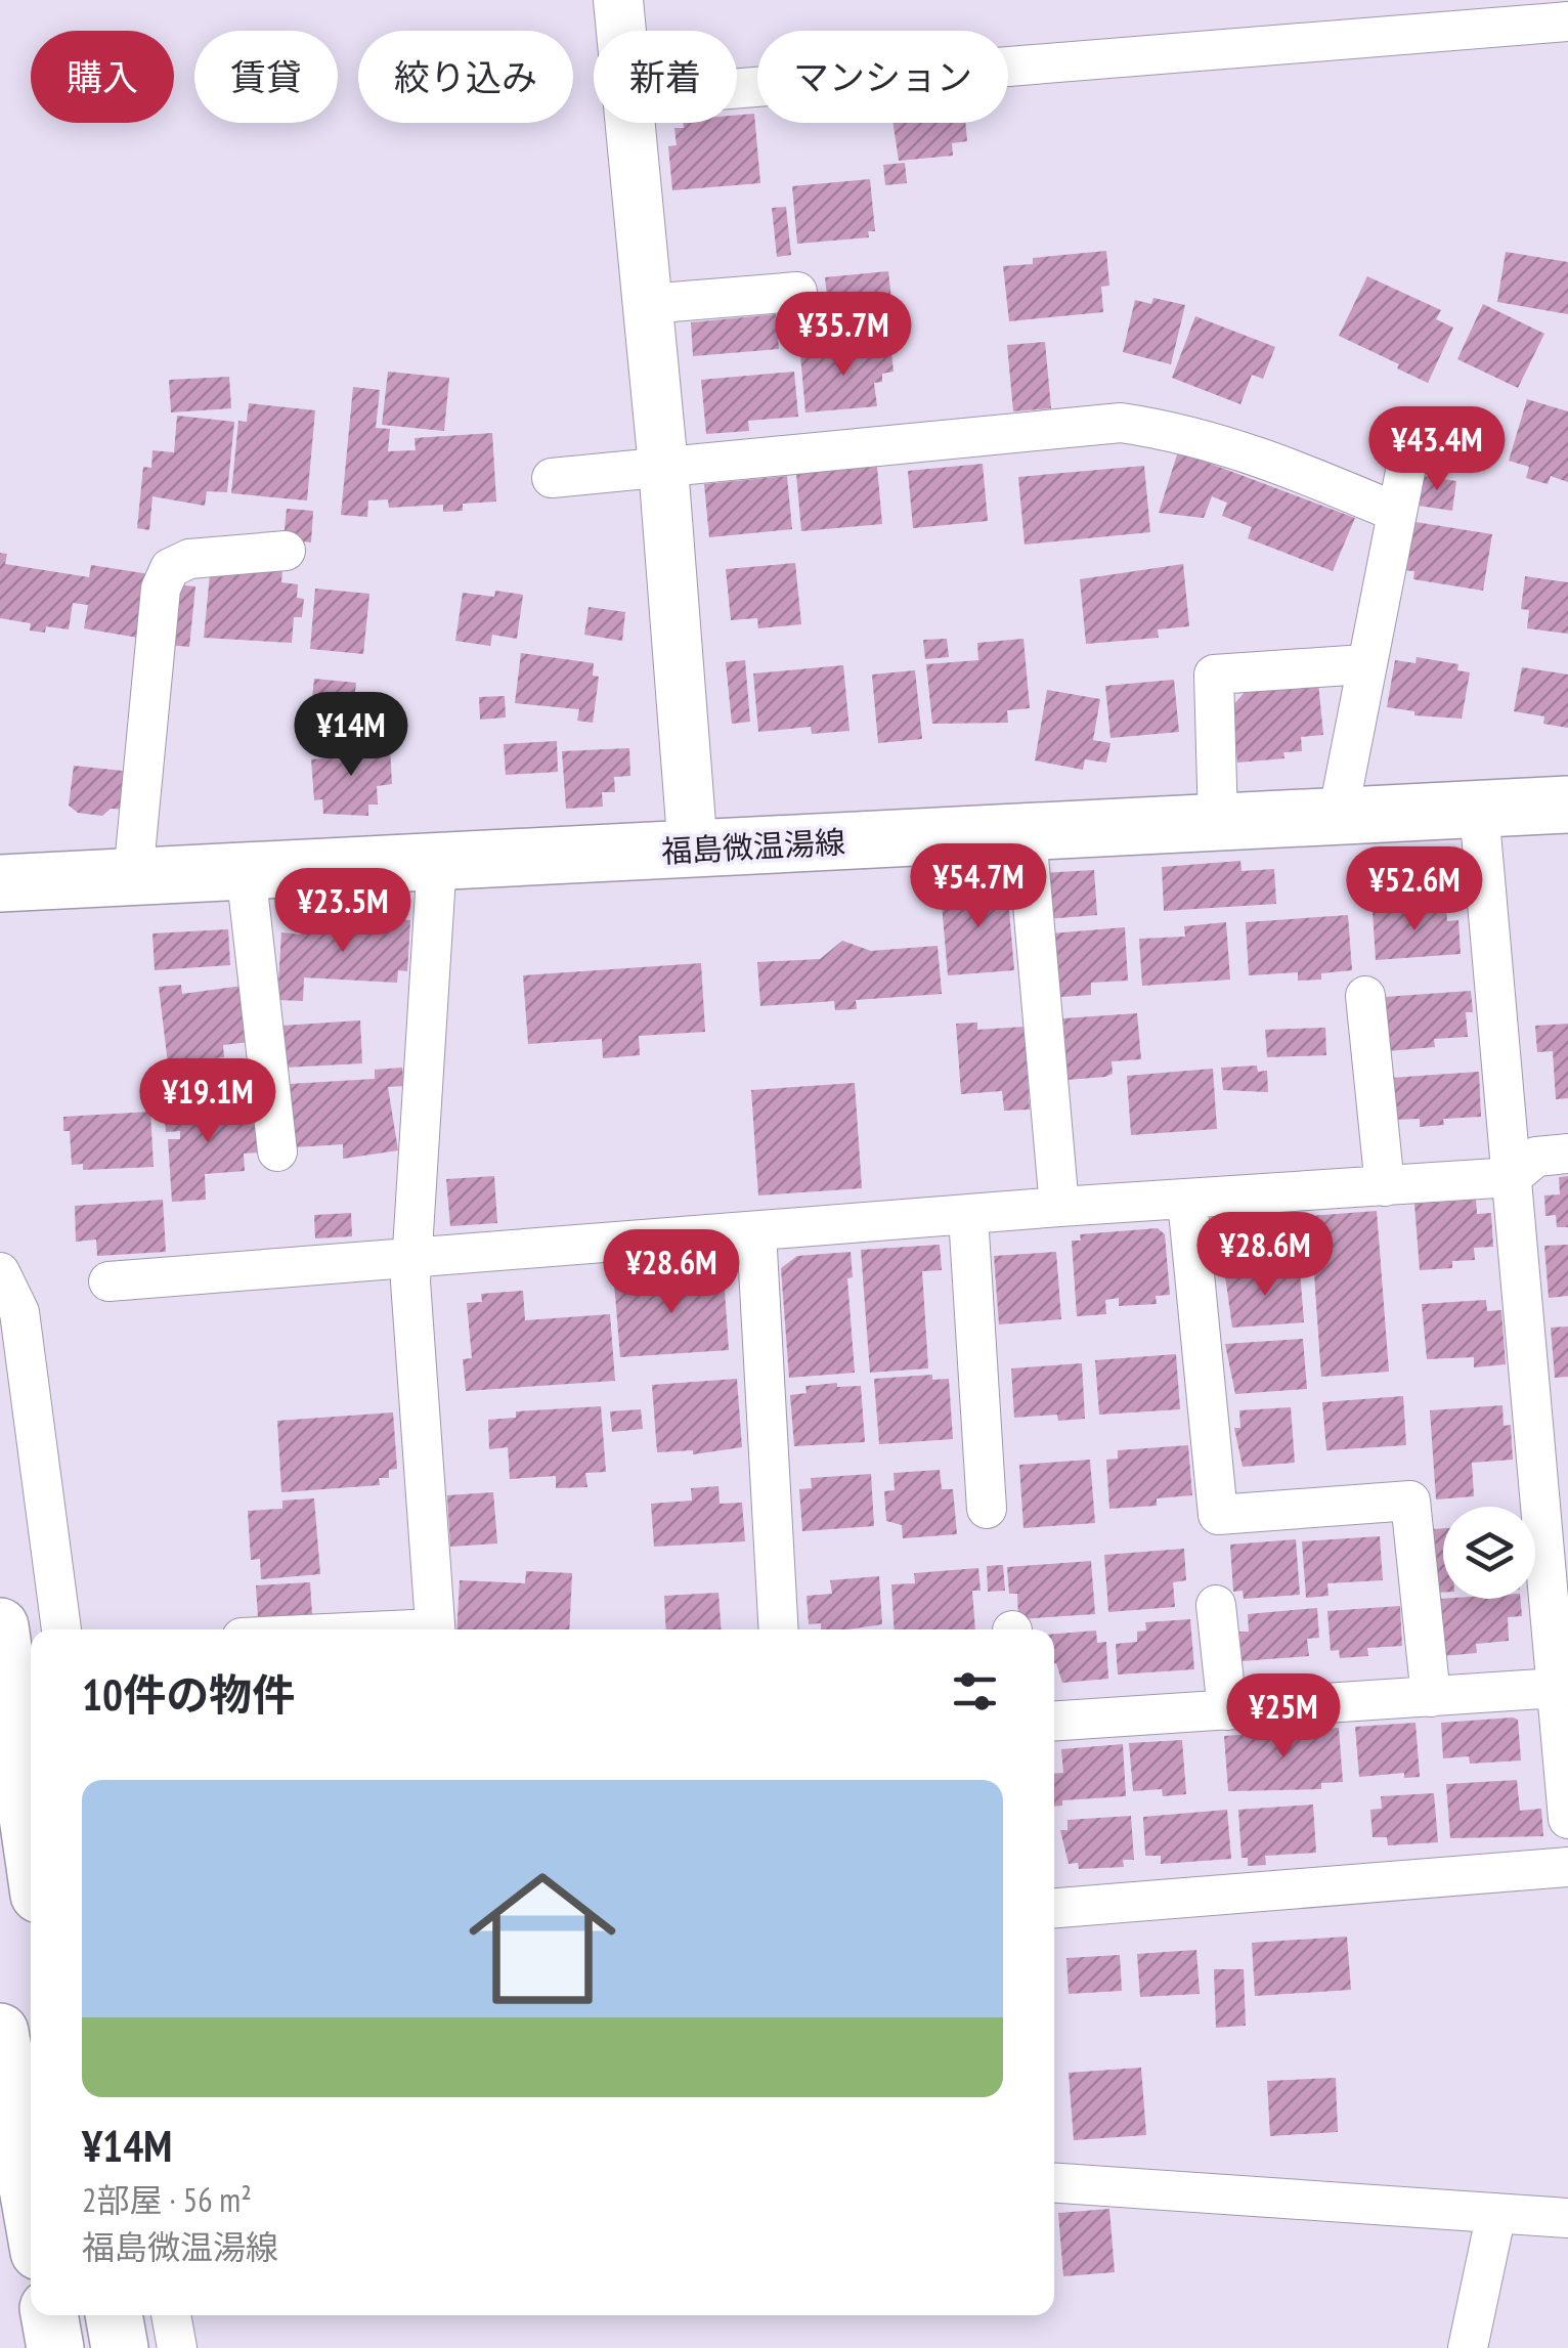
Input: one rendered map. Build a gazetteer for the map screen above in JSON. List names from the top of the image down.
{
  "streets": {
    "main road": ["福島微温湯線"]
  },
  "page": {
    "chip": [
      "購入",
      "賃貸",
      "絞り込み",
      "新着",
      "マンション"
    ],
    "price": [
      "¥35.7M",
      "¥43.4M",
      "¥14M",
      "¥54.7M",
      "¥52.6M",
      "¥23.5M",
      "¥19.1M",
      "¥28.6M",
      "¥28.6M",
      "¥25M"
    ],
    "heading": "10件の物件",
    "list": [
      {
        "name": "¥14M",
        "note": "2部屋 · 56 m² · 福島微温湯線"
      }
    ]
  }
}
